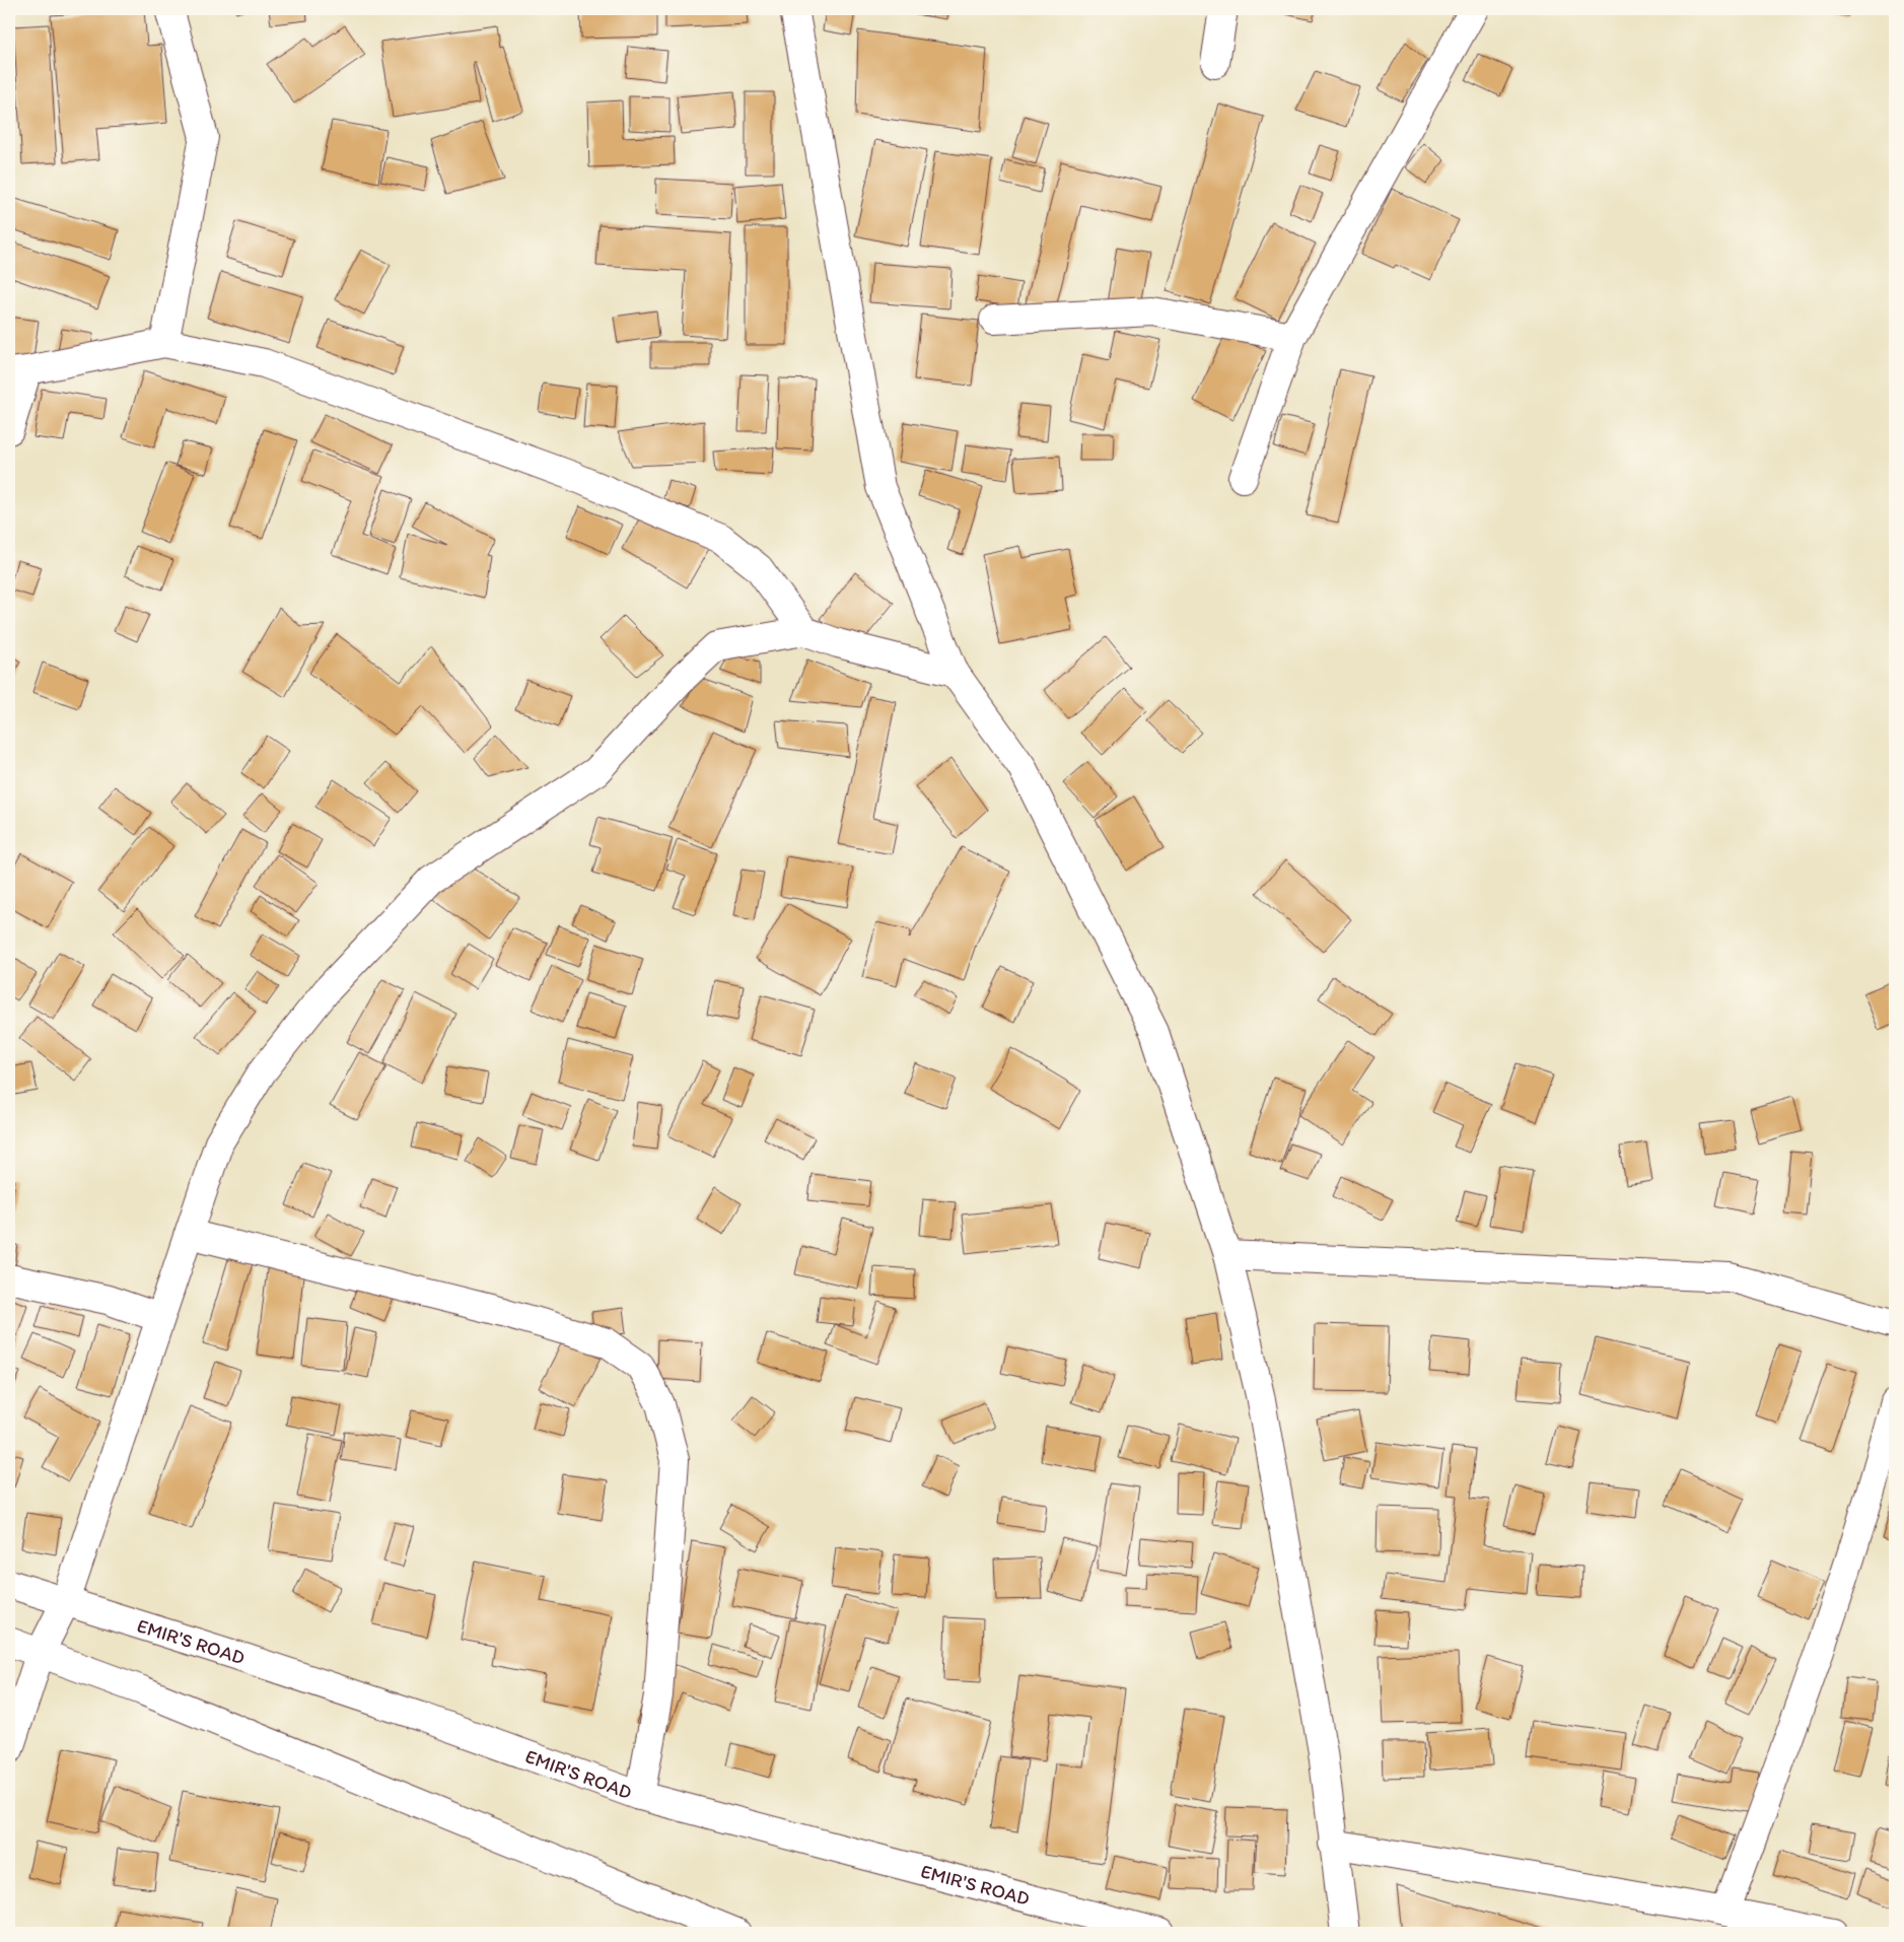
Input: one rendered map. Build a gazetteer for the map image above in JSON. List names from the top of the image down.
{
  "streets": {
    "street": ["EMIR'S ROAD"]
  }
}
